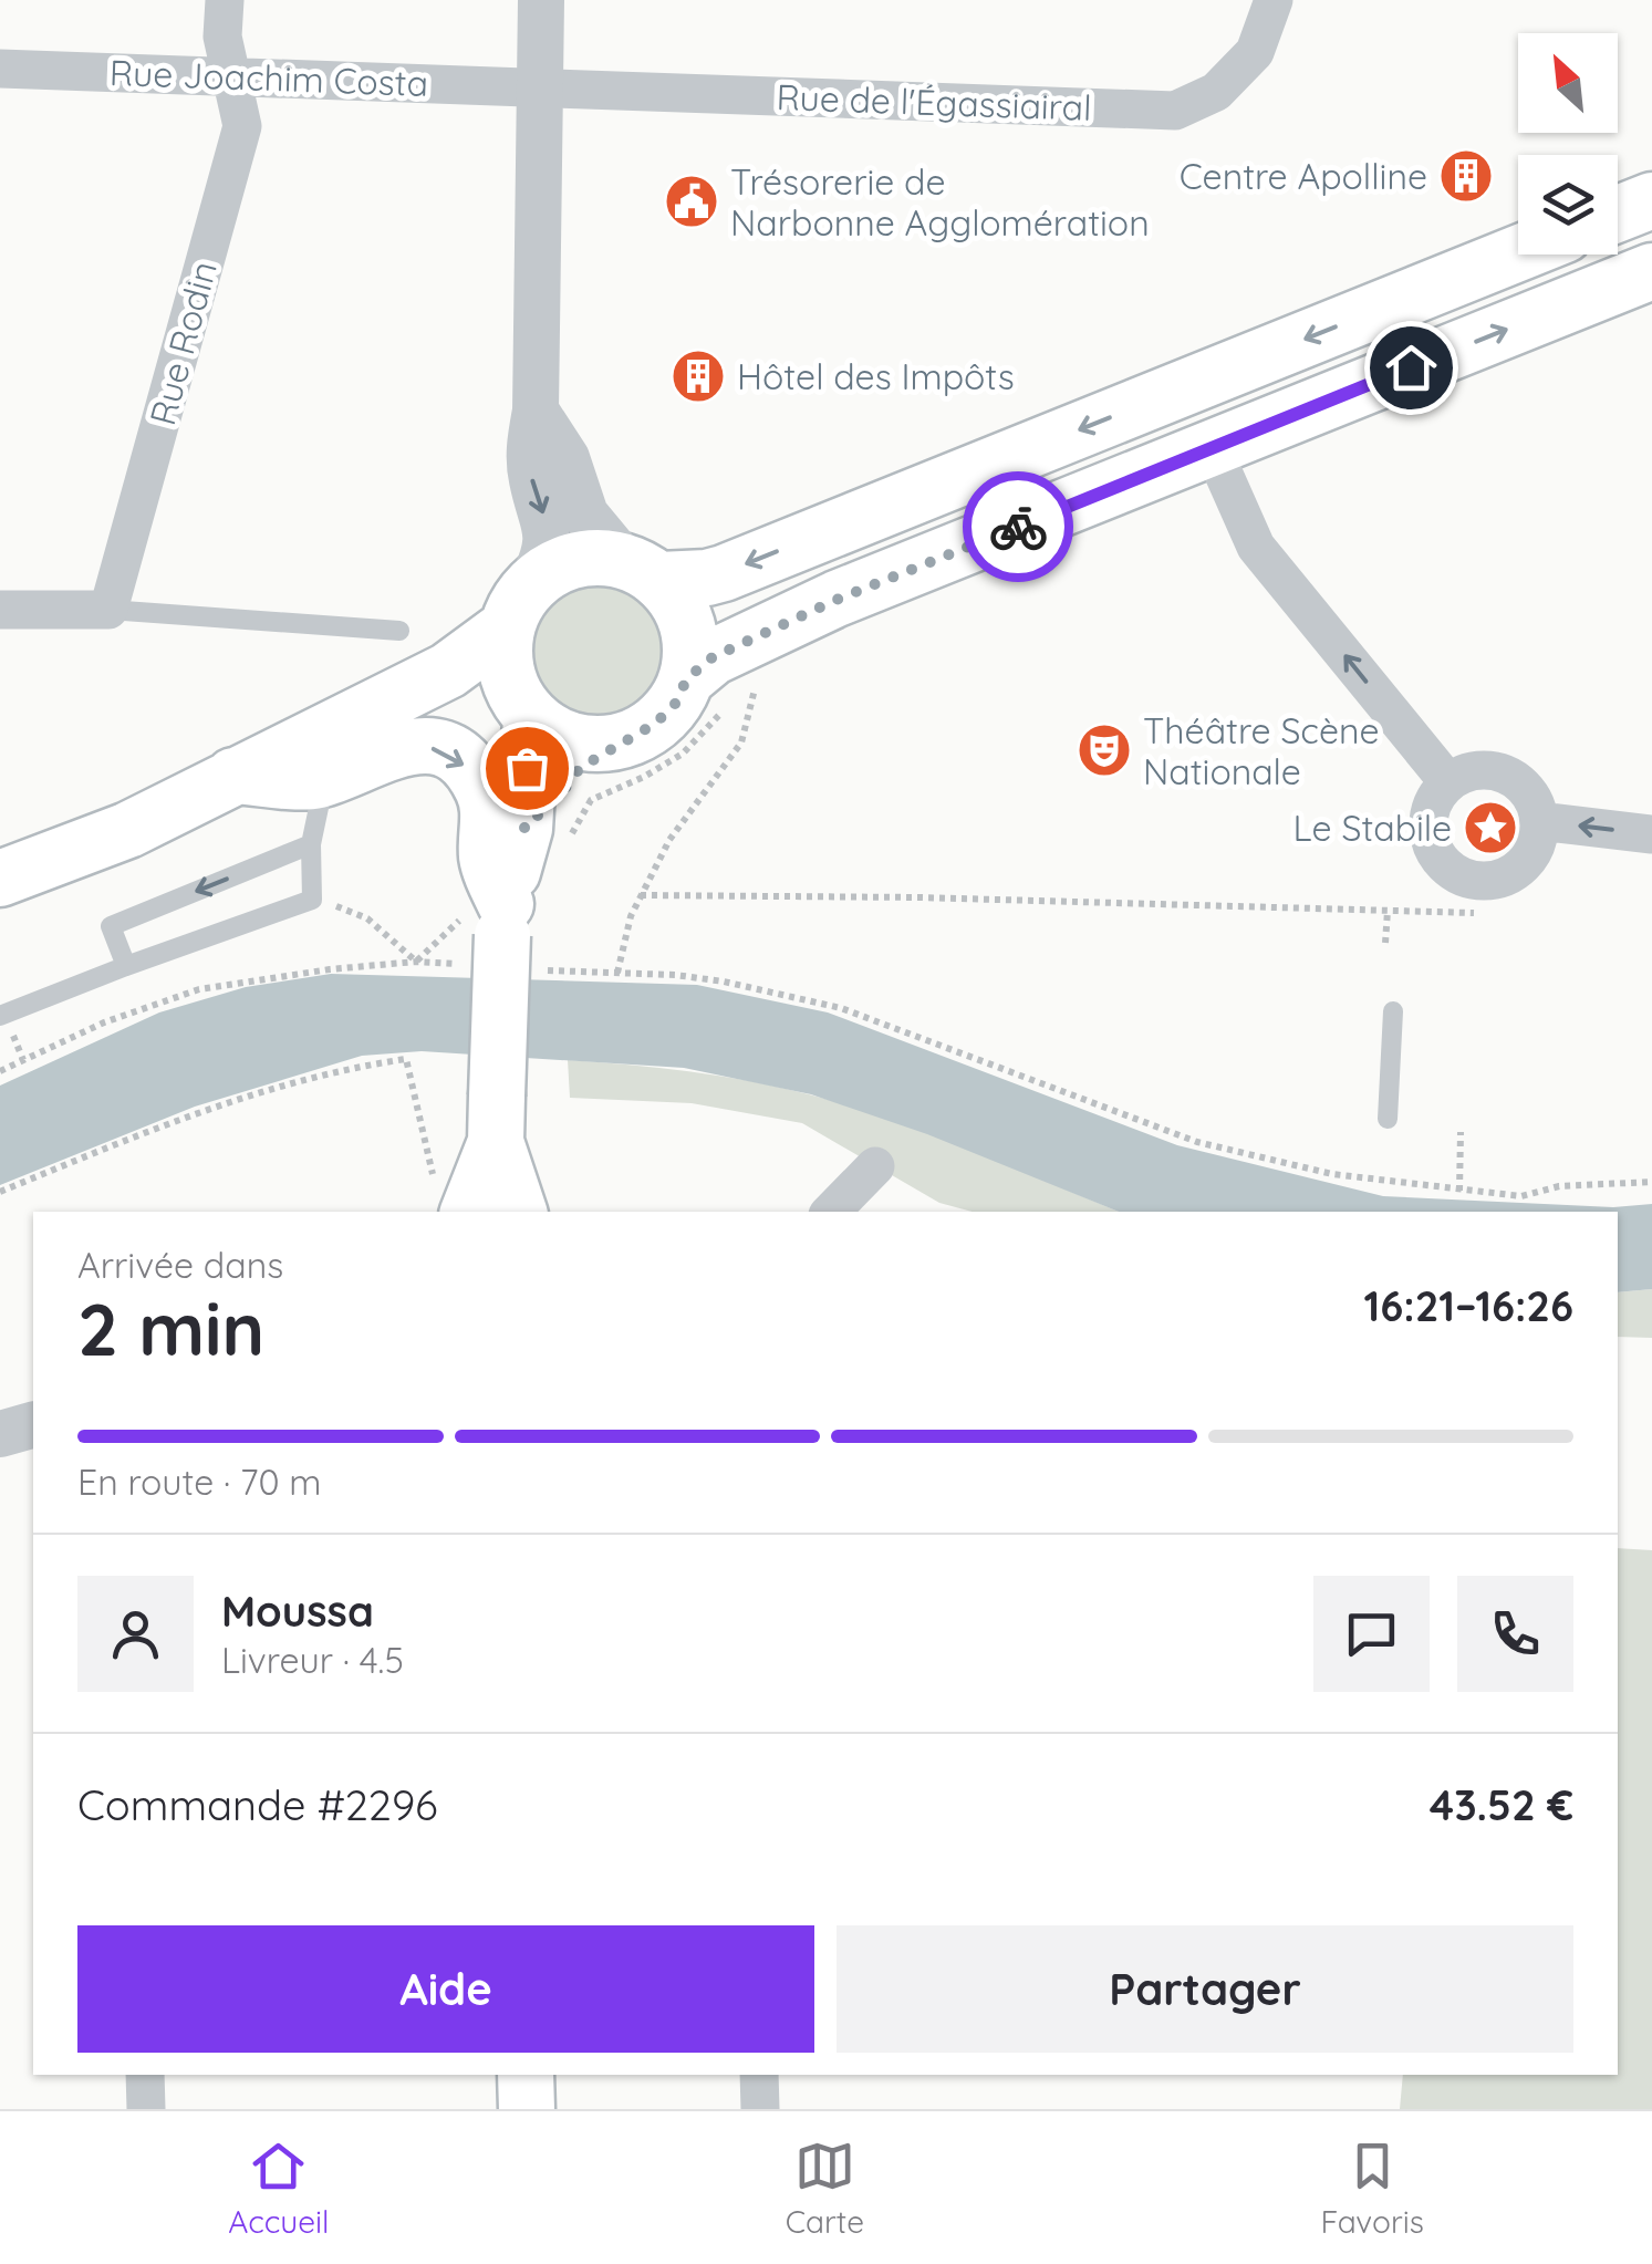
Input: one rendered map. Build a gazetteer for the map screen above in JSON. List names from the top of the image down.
{
  "streets": {
    "street": ["Rue Joachim Costa", "Rue de l'Égassiairal", "Rue Rodin"]
  },
  "crossings": [
    ["Rue Joachim Costa", "Rue de l'Égassiairal"],
    ["Rue Joachim Costa", "Rue Rodin"]
  ],
  "places": {
    "building": ["Centre Apolline", "Hôtel des Impôts"],
    "public building": ["Trésorerie de Narbonne Agglomération"],
    "theatre": ["Théâtre Scène Nationale"],
    "place": ["Le Stabile"]
  },
  "north": "top left",
  "page": {
    "heading": ["2 min", "Arrivée dans", "16:21–16:26"],
    "panel": [
      "Moussa",
      "Livreur · 4.5",
      "Commande #2296",
      "43.52 €"
    ],
    "bar": "En route · 70 m",
    "buttons": ["Aide", "Partager"],
    "tabs": ["Accueil", "Carte", "Favoris"]
  }
}
